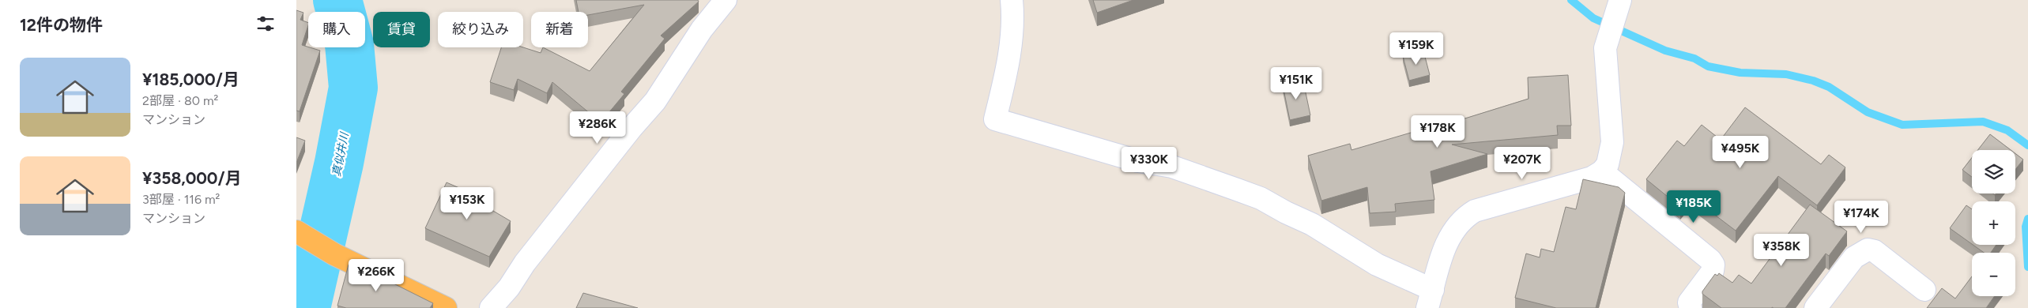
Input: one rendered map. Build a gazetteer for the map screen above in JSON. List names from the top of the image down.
{
  "water": ["真似井川"],
  "page": {
    "heading": "12件の物件",
    "chip": [
      "購入",
      "賃貸",
      "絞り込み",
      "新着"
    ],
    "price": [
      "¥159K",
      "¥151K",
      "¥286K",
      "¥178K",
      "¥495K",
      "¥330K",
      "¥207K",
      "¥153K",
      "¥185K",
      "¥174K",
      "¥358K",
      "¥266K"
    ],
    "list": [
      {
        "name": "¥185,000/月",
        "note": "2部屋 · 80 m² · マンション"
      },
      {
        "name": "¥358,000/月",
        "note": "3部屋 · 116 m² · マンション"
      }
    ],
    "map_buttons": ["+", "−"]
  }
}
